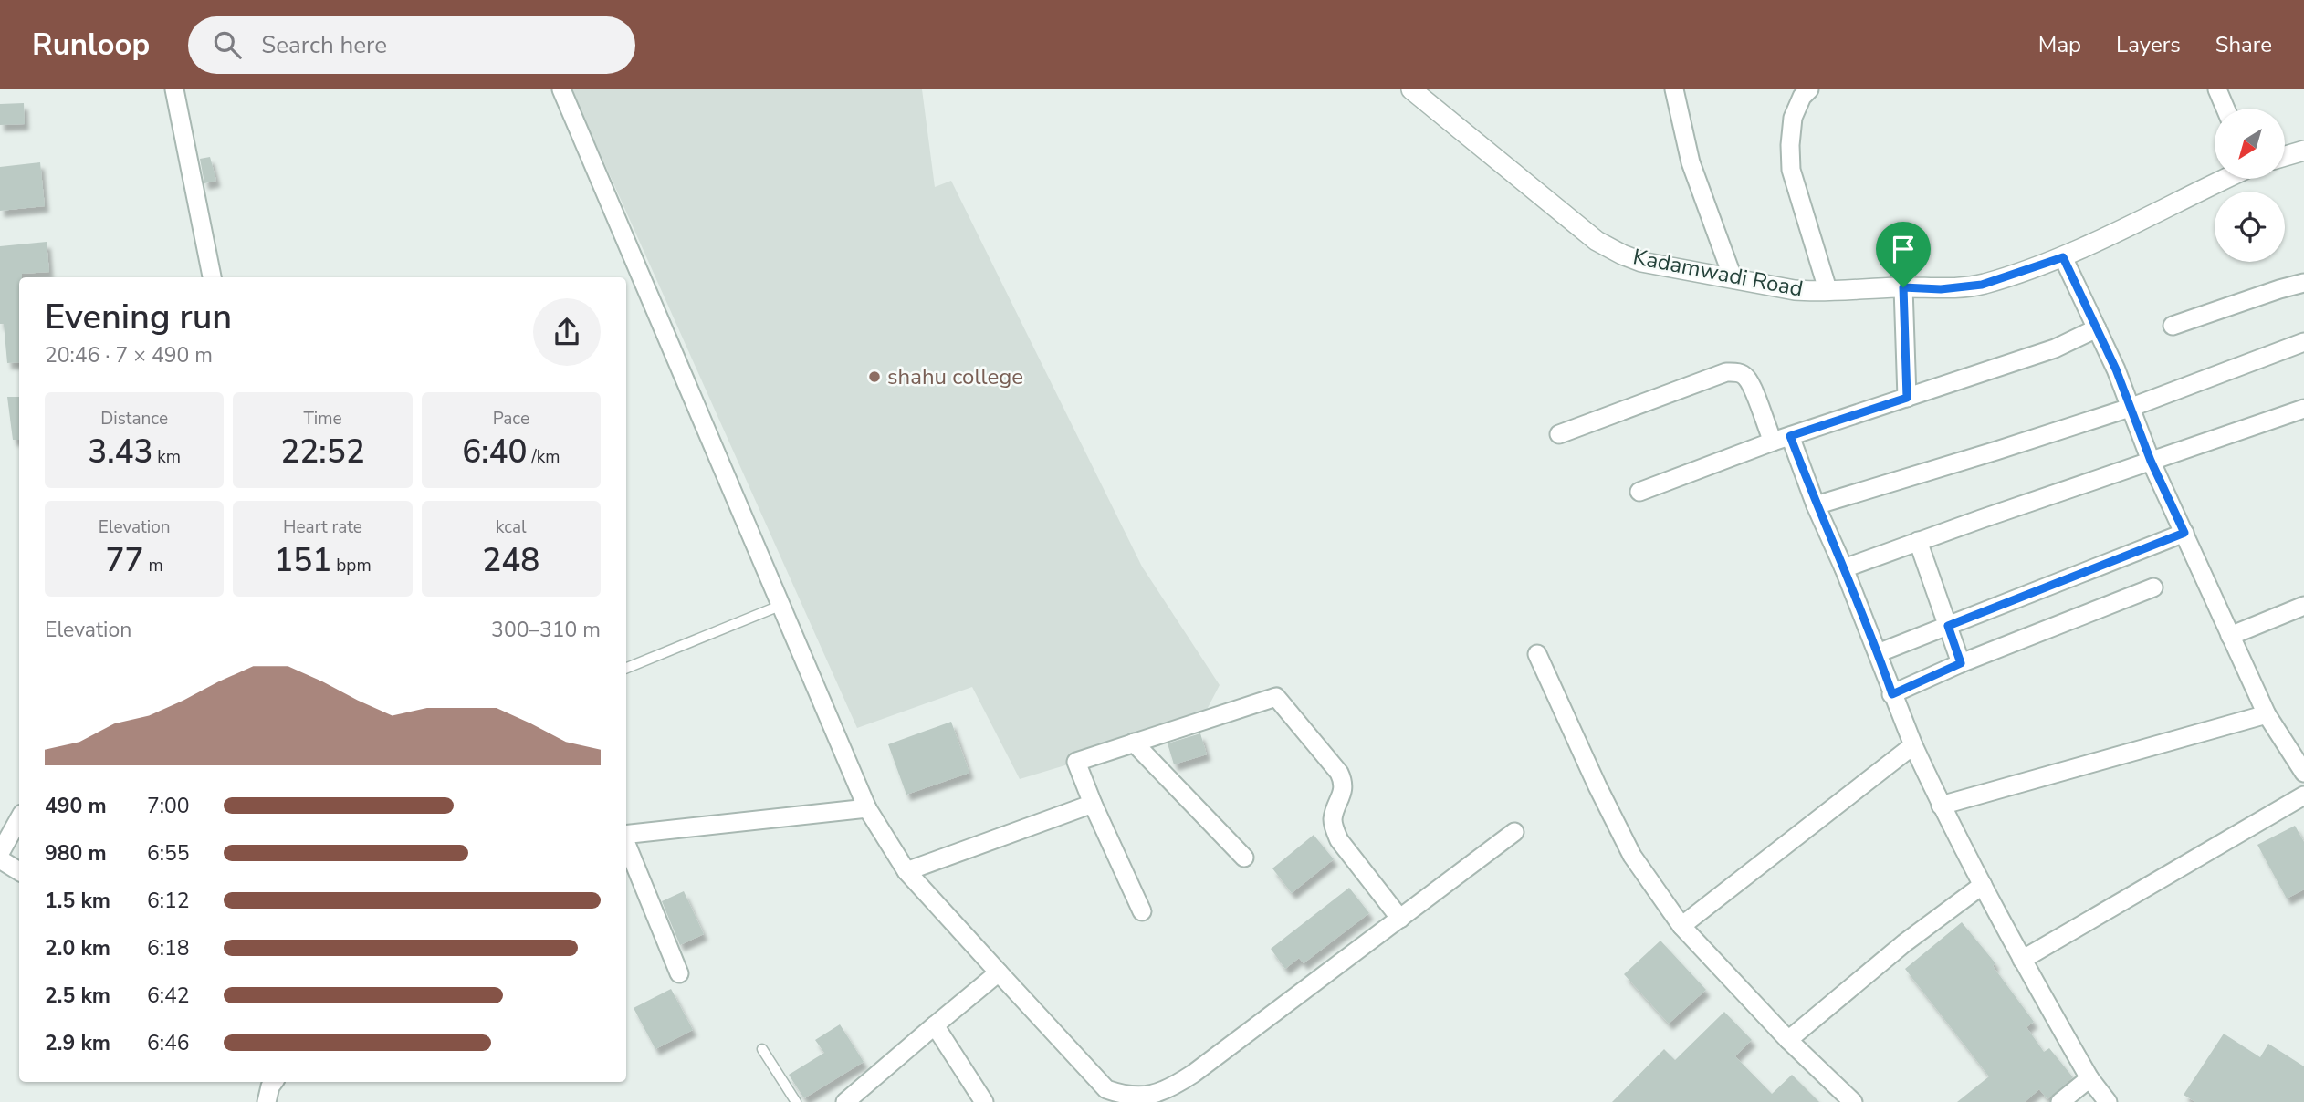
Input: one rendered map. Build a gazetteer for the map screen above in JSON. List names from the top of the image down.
{
  "streets": {
    "street": ["Kadamwadi Road"]
  },
  "places": ["shahu college"],
  "north": "bottom left",
  "page": {
    "header": "Runloop",
    "search": "Search here",
    "nav": ["Map", "Layers", "Share"],
    "heading": ["Evening run", "20:46 · 7 × 490 m"],
    "stats": [
      ["Distance", "3.43 km"],
      ["Time", "22:52"],
      ["Pace", "6:40 /km"],
      ["Elevation", "77 m"],
      ["Heart rate", "151 bpm"],
      ["kcal", "248"]
    ],
    "chart": ["Elevation", "300–310 m"],
    "list": [
      {
        "name": "490 m",
        "note": "7:00"
      },
      {
        "name": "980 m",
        "note": "6:55"
      },
      {
        "name": "1.5 km",
        "note": "6:12"
      },
      {
        "name": "2.0 km",
        "note": "6:18"
      },
      {
        "name": "2.5 km",
        "note": "6:42"
      },
      {
        "name": "2.9 km",
        "note": "6:46"
      }
    ]
  }
}
